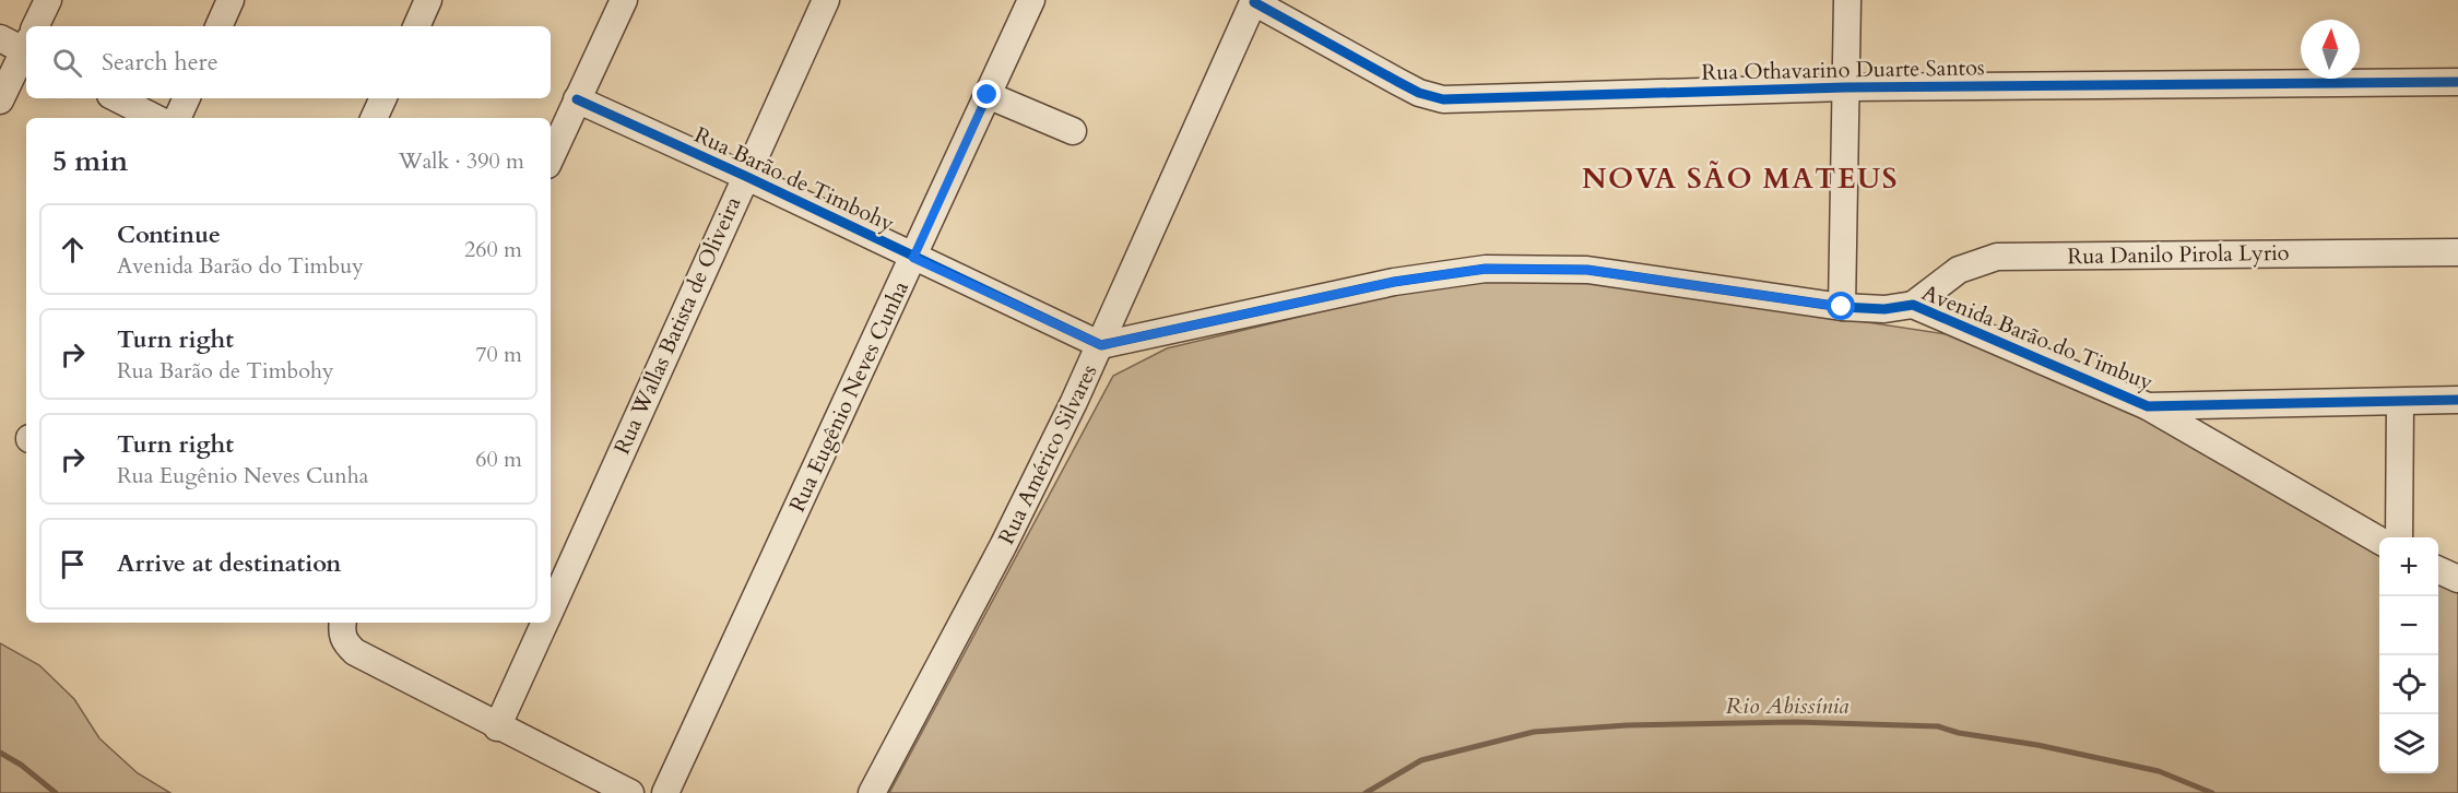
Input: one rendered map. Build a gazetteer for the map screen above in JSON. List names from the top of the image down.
{
  "streets": {
    "street": [
      "Rua Othavarino Duarte Santos",
      "Rua Barão de Timbohy",
      "Rua Danilo Pirola Lyrio",
      "Rua Wallas Batista de Oliveira",
      "Avenida Barão do Timbuy",
      "Rua Eugênio Neves Cunha",
      "Rua Américo Silvares"
    ]
  },
  "crossings": [
    ["Rua Othavarino Duarte Santos", "Rua Américo Silvares"],
    ["Rua Barão de Timbohy", "Rua Wallas Batista de Oliveira"],
    ["Rua Barão de Timbohy", "Avenida Barão do Timbuy"],
    ["Rua Barão de Timbohy", "Rua Eugênio Neves Cunha"],
    ["Rua Barão de Timbohy", "Rua Américo Silvares"],
    ["Rua Danilo Pirola Lyrio", "Avenida Barão do Timbuy"],
    ["Avenida Barão do Timbuy", "Rua Américo Silvares"]
  ],
  "districts": ["NOVA SÃO MATEUS"],
  "water": ["Rio Abissínia"],
  "north": "top",
  "page": {
    "search": "Search here",
    "heading": ["5 min", "Walk · 390 m"],
    "list": [
      ["Continue", "Avenida Barão do Timbuy", "260 m"],
      ["Turn right", "Rua Barão de Timbohy", "70 m"],
      ["Turn right", "Rua Eugênio Neves Cunha", "60 m"],
      "Arrive at destination"
    ],
    "map_buttons": ["+", "−"]
  }
}
